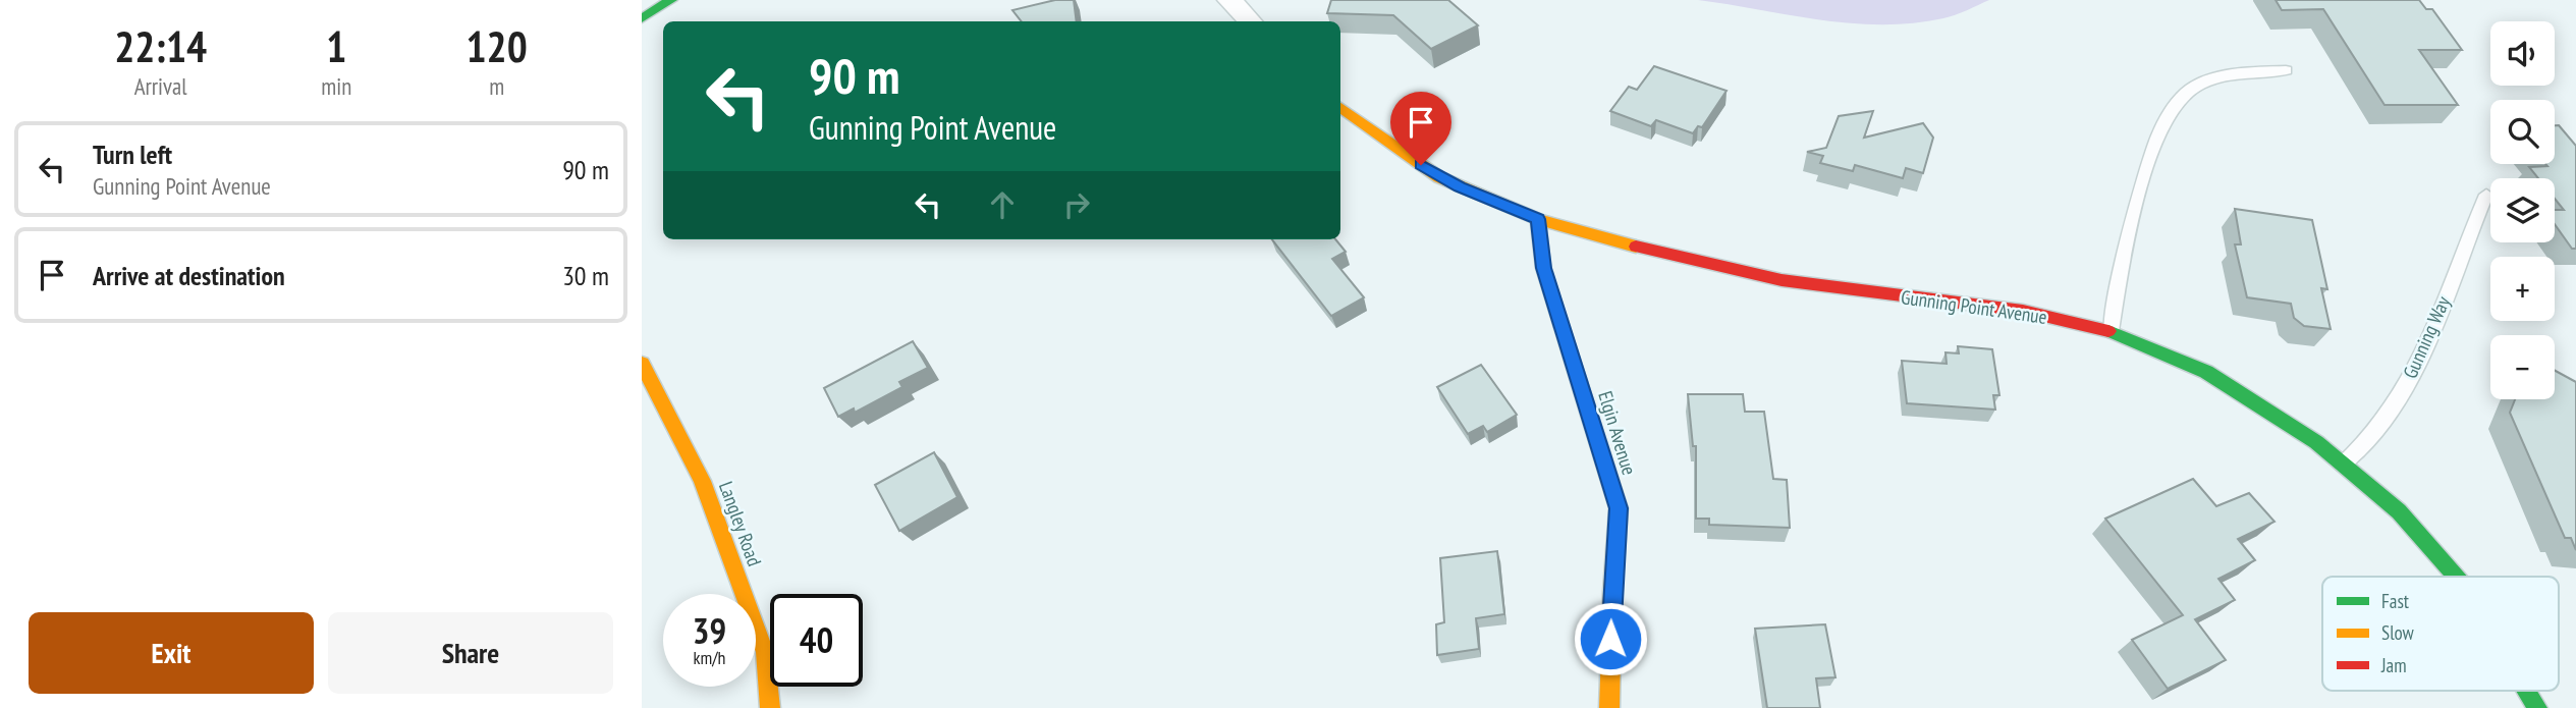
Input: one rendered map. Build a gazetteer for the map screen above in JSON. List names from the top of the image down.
{
  "streets": {
    "street": ["Gunning Point Avenue", "Elgin Avenue", "Langley Road"],
    "lane": ["Gunning Way"]
  },
  "crossings": [
    ["Gunning Point Avenue", "Gunning Way"],
    ["Gunning Point Avenue", "Elgin Avenue"]
  ],
  "legend": ["Fast", "Slow", "Jam"],
  "page": {
    "eta": [
      "22:14",
      "Arrival",
      "1",
      "min",
      "120",
      "m"
    ],
    "map_buttons": ["+", "−"],
    "turn": ["90 m", "Gunning Point Avenue"],
    "list": [
      {
        "name": "Turn left",
        "note": "Gunning Point Avenue",
        "value": "90 m"
      },
      {
        "name": "Arrive at destination",
        "value": "30 m"
      }
    ],
    "speed": "39 km/h",
    "limit": "40",
    "buttons": ["Exit", "Share"]
  }
}
